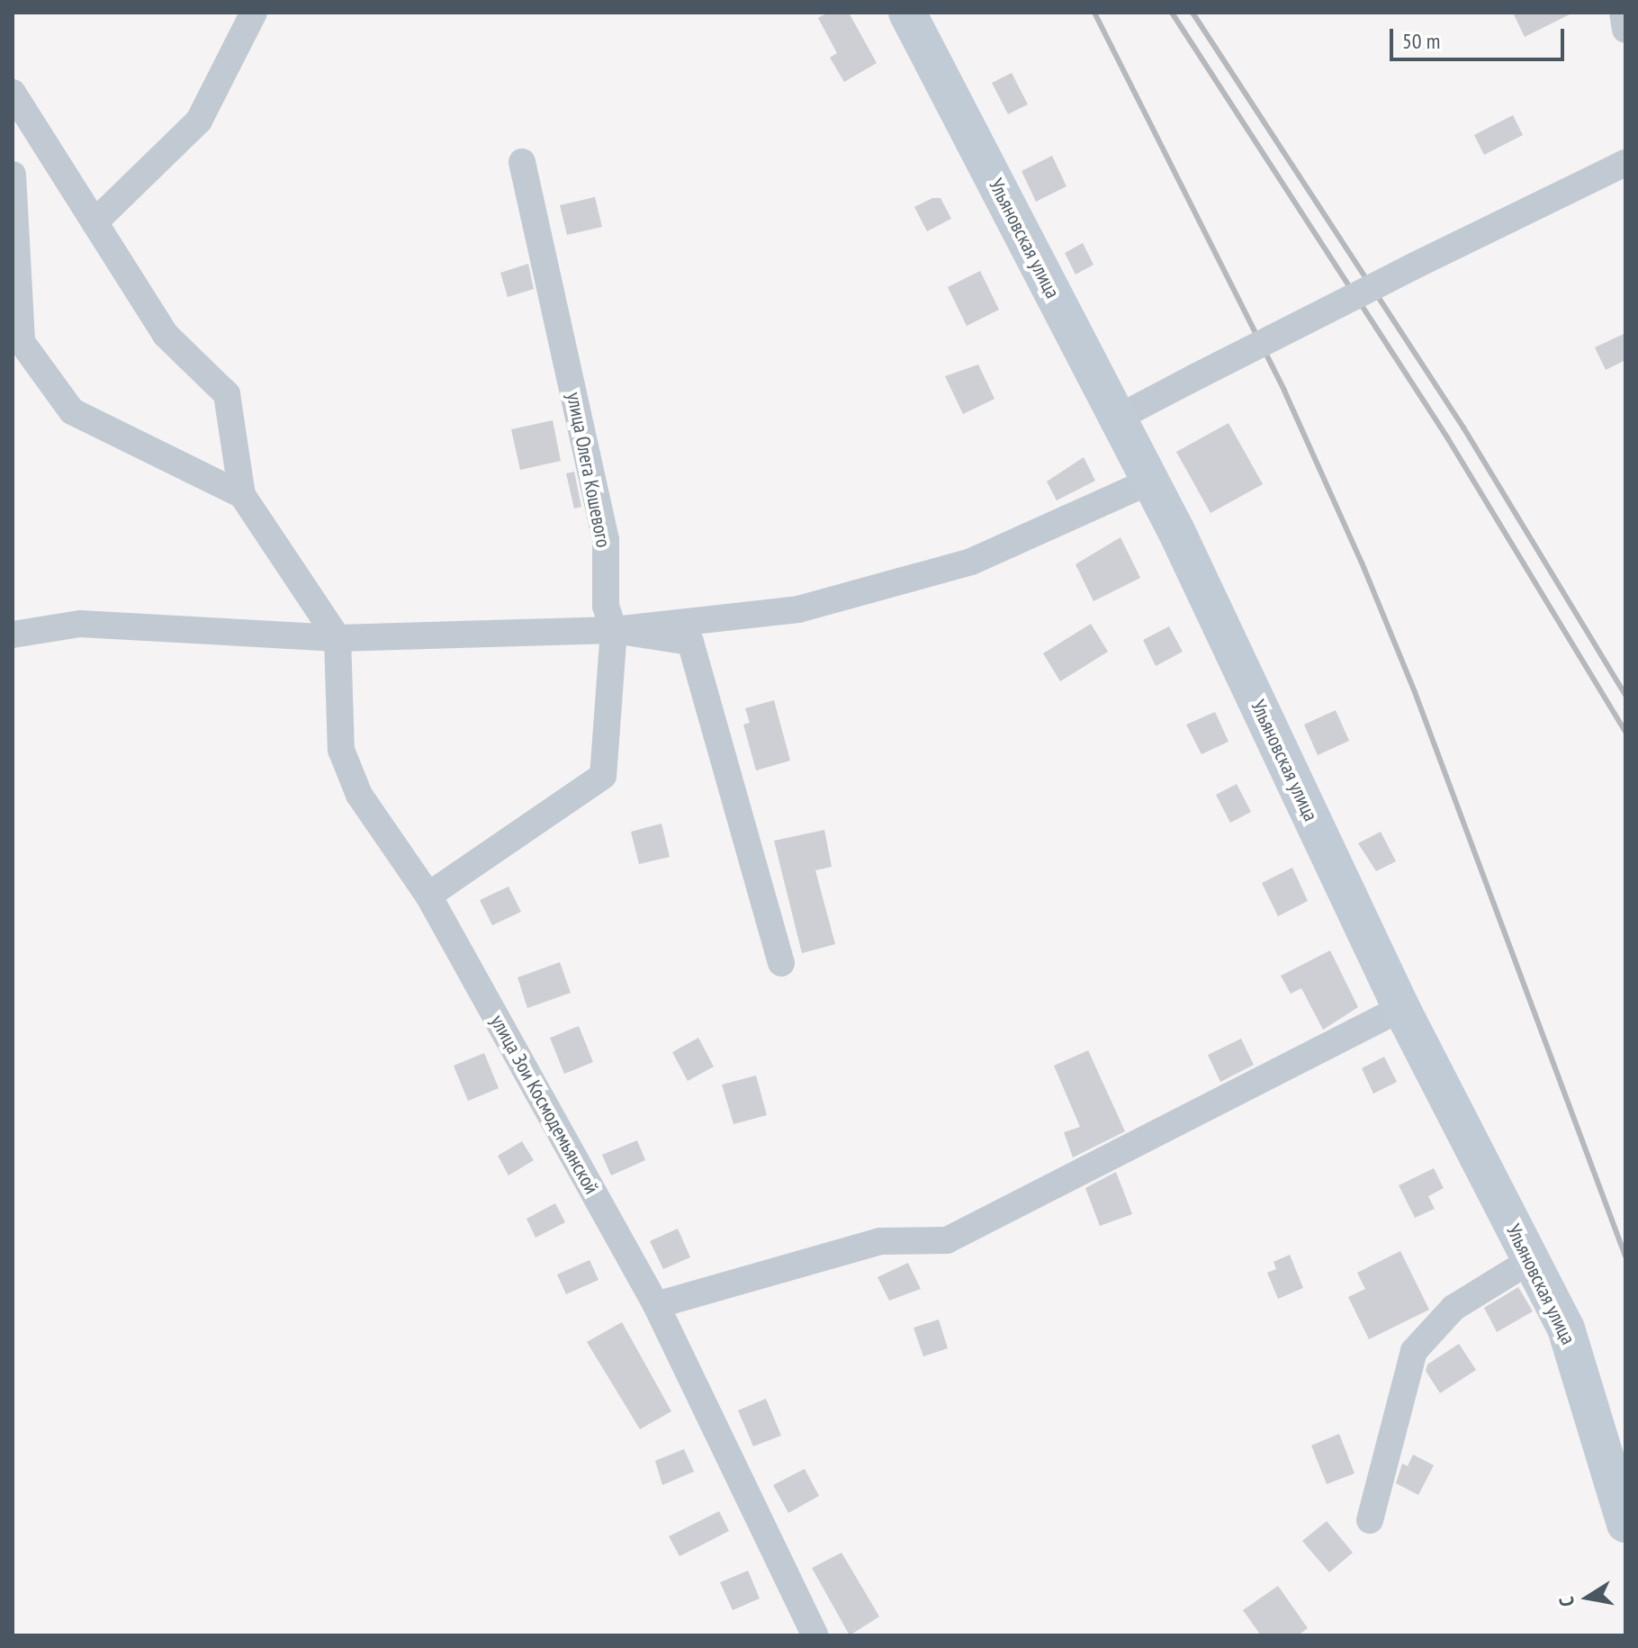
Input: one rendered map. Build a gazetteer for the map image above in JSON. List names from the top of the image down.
{
  "streets": {
    "main road": ["Ульяновская улица"],
    "street": ["улица Олега Кошевого", "улица Зои Космодемьянской"]
  },
  "scale_bar": "50 m",
  "north": "left"
}
